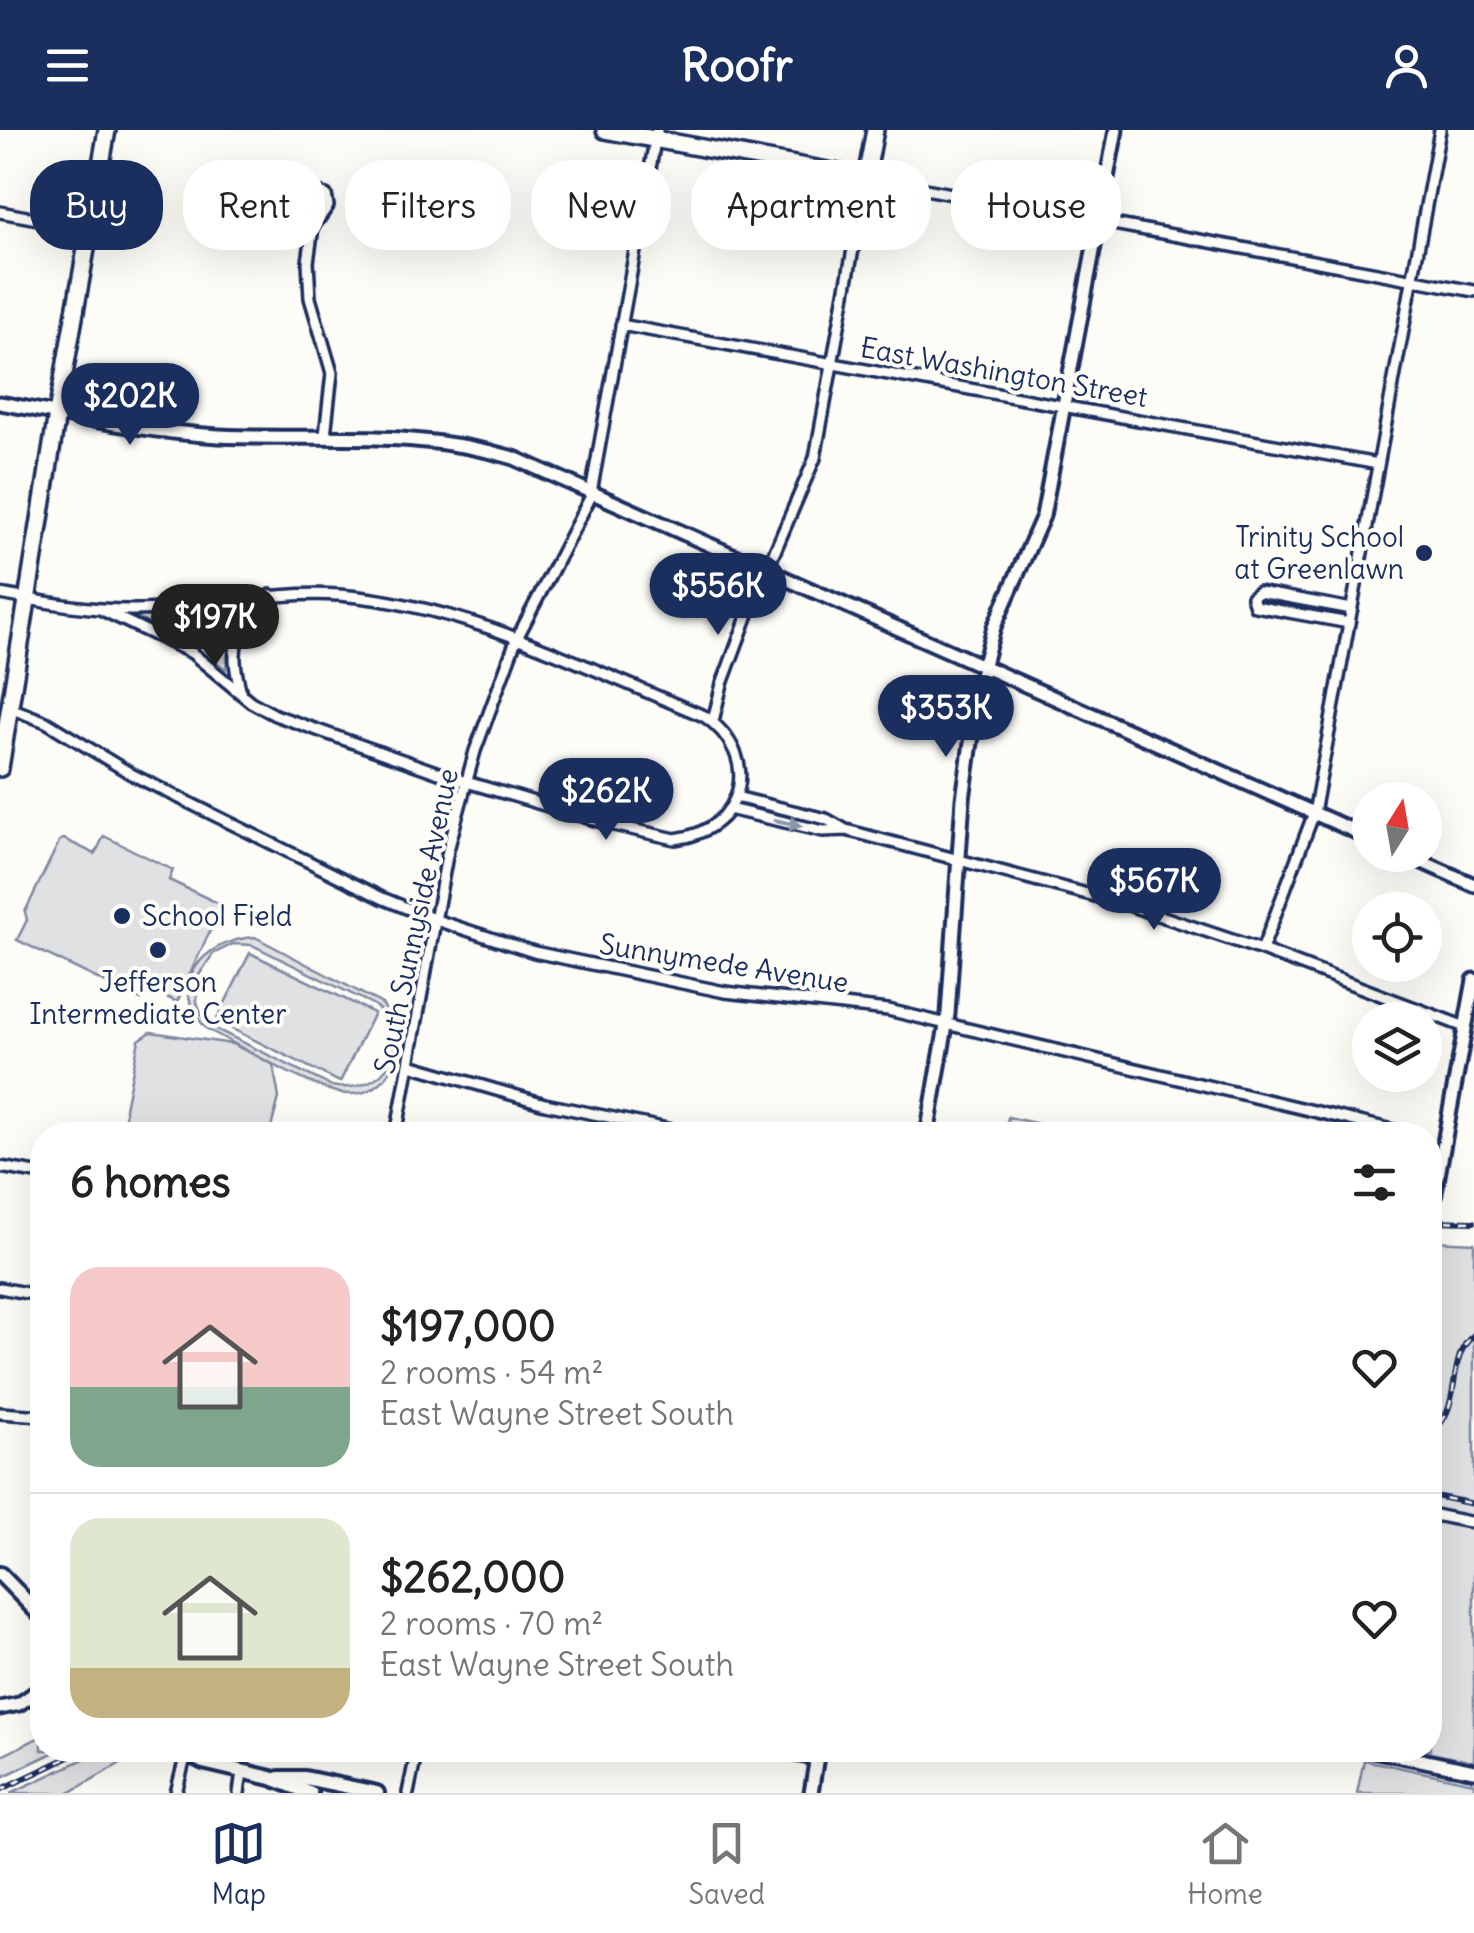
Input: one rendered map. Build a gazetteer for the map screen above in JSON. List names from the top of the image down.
{
  "streets": {
    "street": ["East Washington Street", "South Sunnyside Avenue", "Sunnymede Avenue"]
  },
  "crossings": [
    ["East Washington Street", "South Sunnyside Avenue"],
    ["South Sunnyside Avenue", "Sunnymede Avenue"]
  ],
  "places": ["Trinity School at Greenlawn", "School Field", "Jefferson Intermediate Center"],
  "north": "top",
  "page": {
    "header": "Roofr",
    "chip": [
      "Buy",
      "Rent",
      "Filters",
      "New",
      "Apartment",
      "House"
    ],
    "price": [
      "$202K",
      "$556K",
      "$197K",
      "$353K",
      "$262K",
      "$567K"
    ],
    "heading": "6 homes",
    "list": [
      {
        "name": "$197,000",
        "note": "2 rooms · 54 m² · East Wayne Street South"
      },
      {
        "name": "$262,000",
        "note": "2 rooms · 70 m² · East Wayne Street South"
      }
    ],
    "tabs": ["Map", "Saved", "Home"]
  }
}
